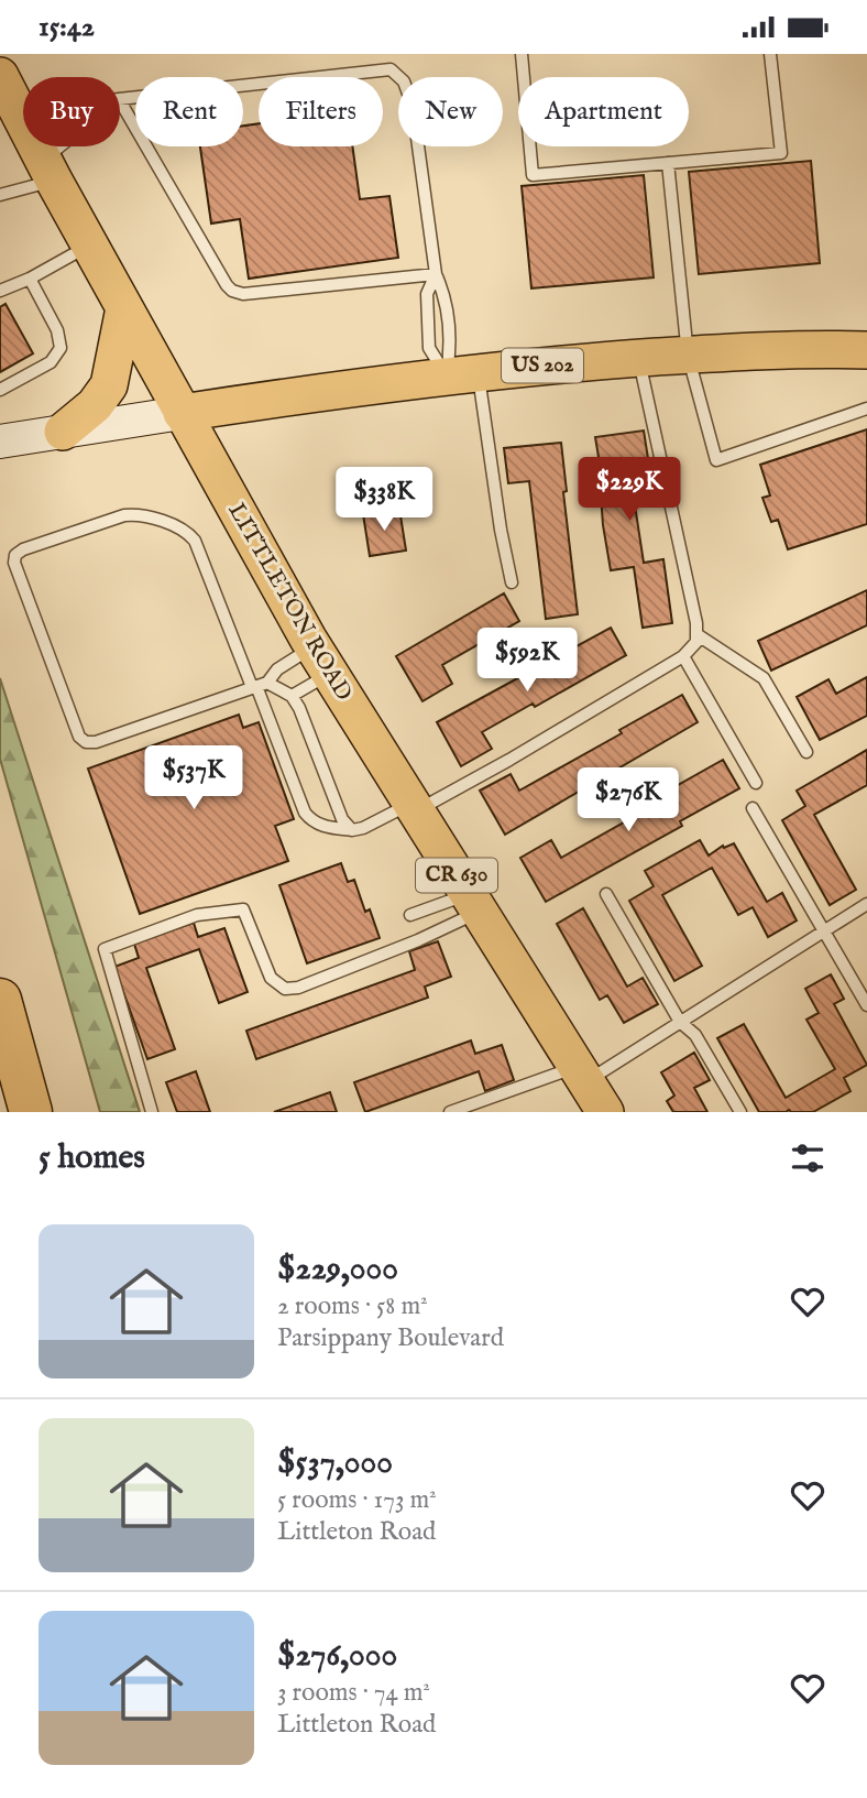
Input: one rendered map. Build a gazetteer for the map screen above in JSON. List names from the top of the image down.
{
  "streets": {
    "main road": ["US 202", "LITTLETON ROAD", "CR 630"]
  },
  "crossings": [
    ["US 202", "LITTLETON ROAD"]
  ],
  "page": {
    "status": "15:42",
    "chip": [
      "Buy",
      "Rent",
      "Filters",
      "New",
      "Apartment"
    ],
    "price": [
      "$229K",
      "$338K",
      "$592K",
      "$537K",
      "$276K"
    ],
    "heading": "5 homes",
    "list": [
      {
        "name": "$229,000",
        "note": "2 rooms · 58 m² · Parsippany Boulevard"
      },
      {
        "name": "$537,000",
        "note": "5 rooms · 173 m² · Littleton Road"
      },
      {
        "name": "$276,000",
        "note": "3 rooms · 74 m² · Littleton Road"
      }
    ]
  }
}
